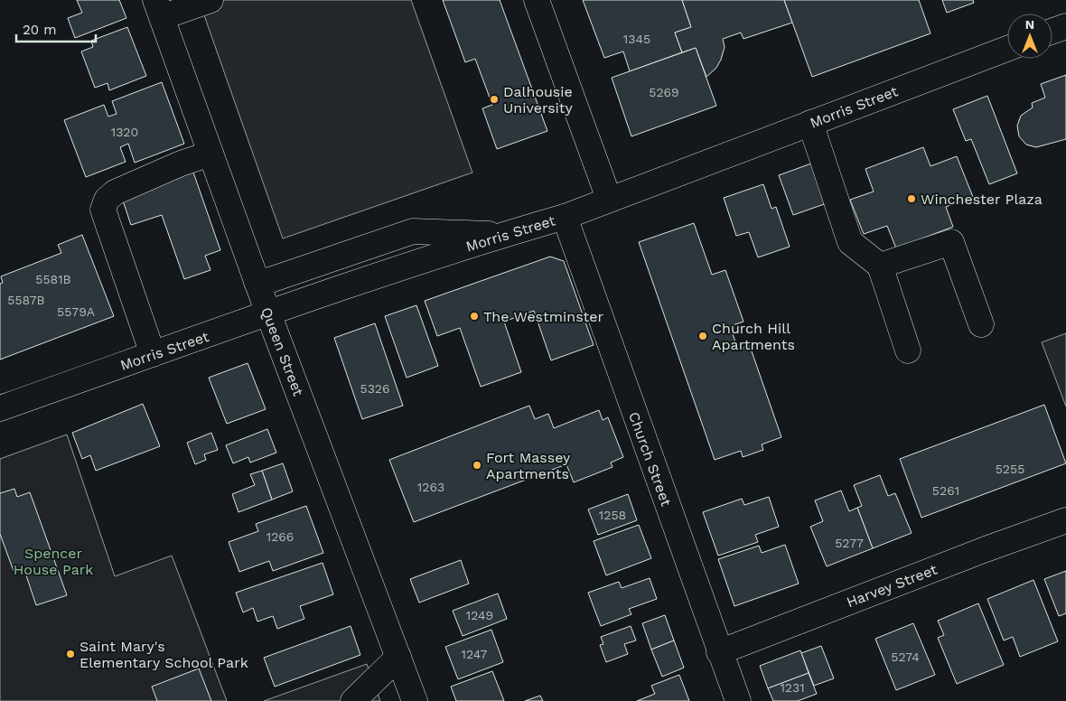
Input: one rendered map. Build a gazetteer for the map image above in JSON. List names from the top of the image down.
{
  "streets": {
    "street": [
      "Morris Street",
      "Queen Street",
      "Church Street",
      "Harvey Street"
    ]
  },
  "crossings": [
    ["Morris Street", "Queen Street"],
    ["Morris Street", "Church Street"],
    ["Church Street", "Harvey Street"]
  ],
  "parks": ["Spencer House Park"],
  "places": [
    "Dalhousie University",
    "Winchester Plaza",
    "The Westminster",
    "Church Hill Apartments",
    "Fort Massey Apartments",
    "Saint Mary's Elementary School Park"
  ],
  "house_numbers": [
    "1345",
    "5269",
    "1320",
    "5581B",
    "5587B",
    "5579A",
    "5326",
    "5255",
    "1263",
    "5261",
    "1258",
    "1266",
    "5277",
    "1249",
    "1247",
    "5274",
    "1231"
  ],
  "scale_bar": "20 m",
  "north": "top"
}
